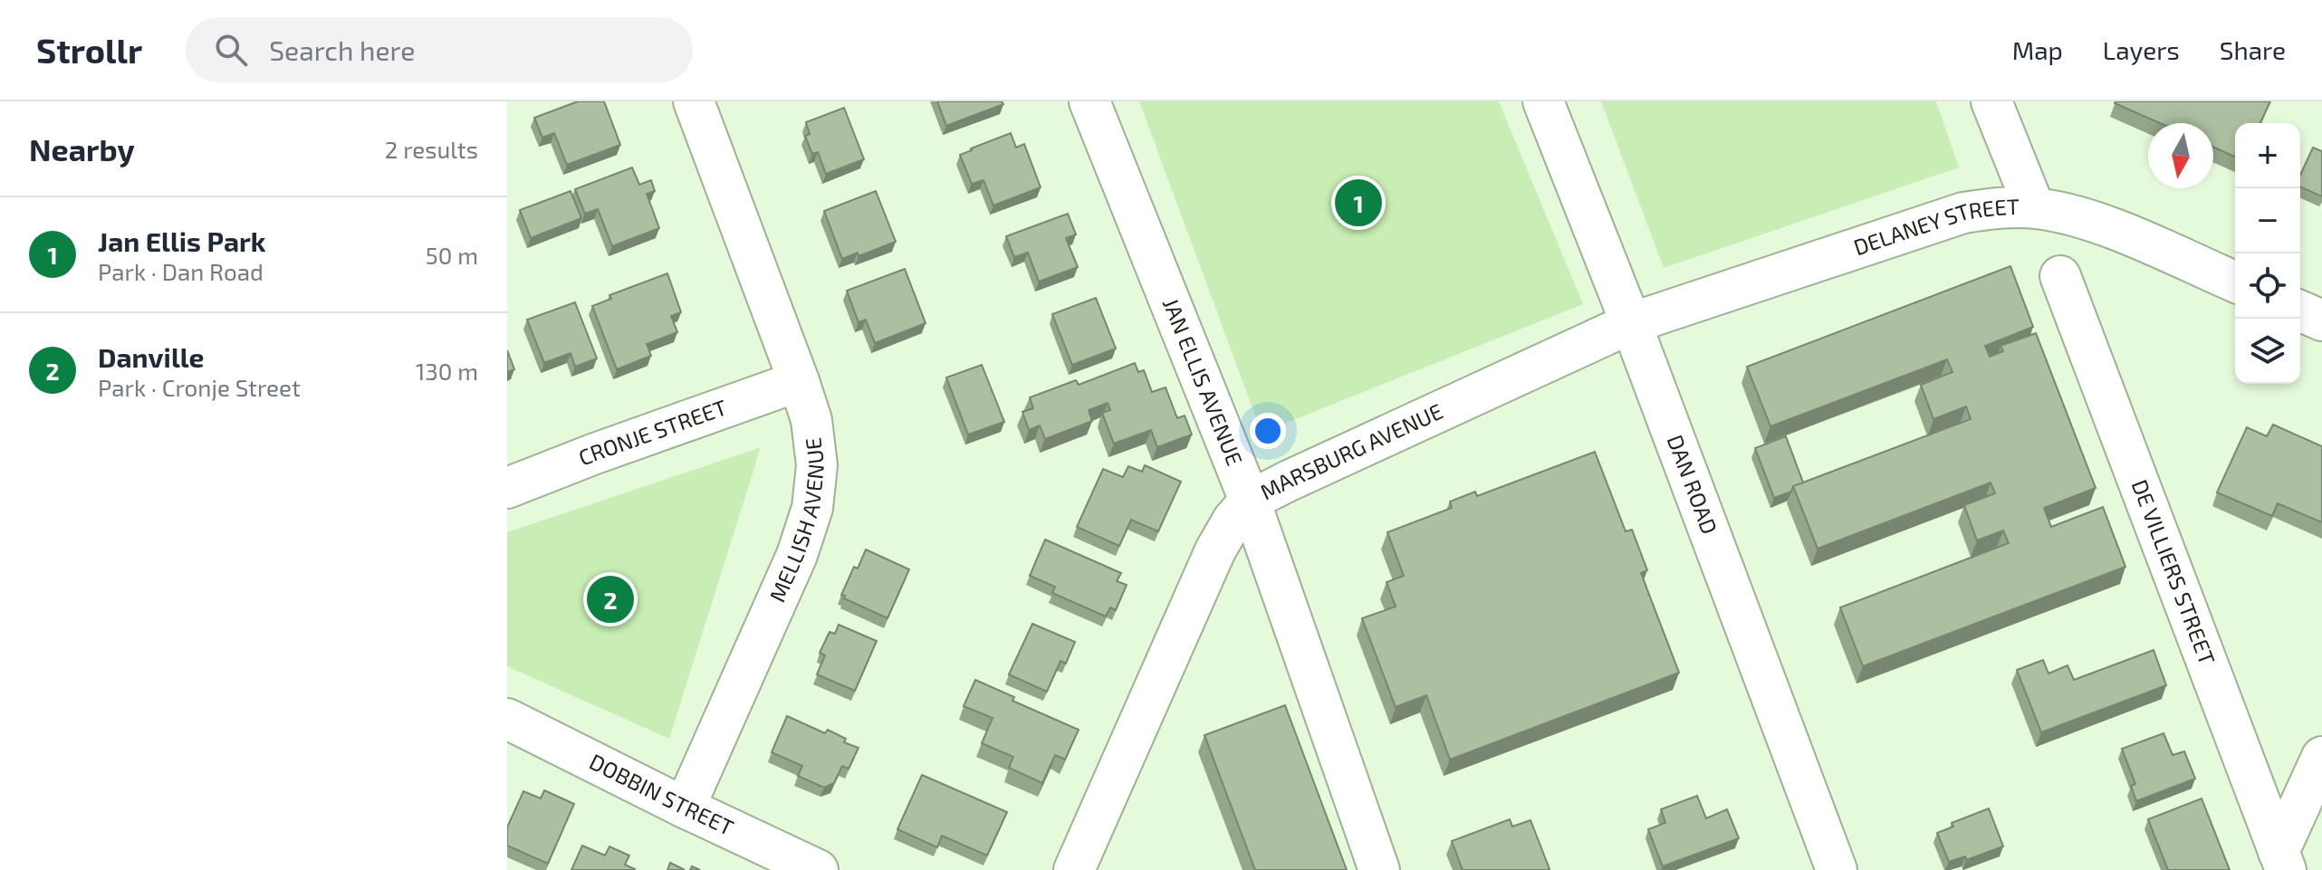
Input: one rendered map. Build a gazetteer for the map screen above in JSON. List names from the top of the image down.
{
  "streets": {
    "street": [
      "DELANEY STREET",
      "JAN ELLIS AVENUE",
      "CRONJE STREET",
      "MARSBURG AVENUE",
      "DAN ROAD",
      "MELLISH AVENUE",
      "DE VILLIERS STREET",
      "DOBBIN STREET"
    ]
  },
  "crossings": [
    ["DELANEY STREET", "MARSBURG AVENUE"],
    ["DELANEY STREET", "DAN ROAD"],
    ["JAN ELLIS AVENUE", "MARSBURG AVENUE"],
    ["CRONJE STREET", "MELLISH AVENUE"],
    ["MARSBURG AVENUE", "DAN ROAD"],
    ["MELLISH AVENUE", "DOBBIN STREET"]
  ],
  "north": "bottom",
  "page": {
    "header": "Strollr",
    "search": "Search here",
    "nav": ["Map", "Layers", "Share"],
    "heading": ["Nearby", "2 results"],
    "map_buttons": ["+", "−"],
    "pins": ["1", "2"],
    "list": [
      {
        "mark": "1",
        "name": "Jan Ellis Park",
        "note": "Park · Dan Road",
        "value": "50 m"
      },
      {
        "mark": "2",
        "name": "Danville",
        "note": "Park · Cronje Street",
        "value": "130 m"
      }
    ]
  }
}
